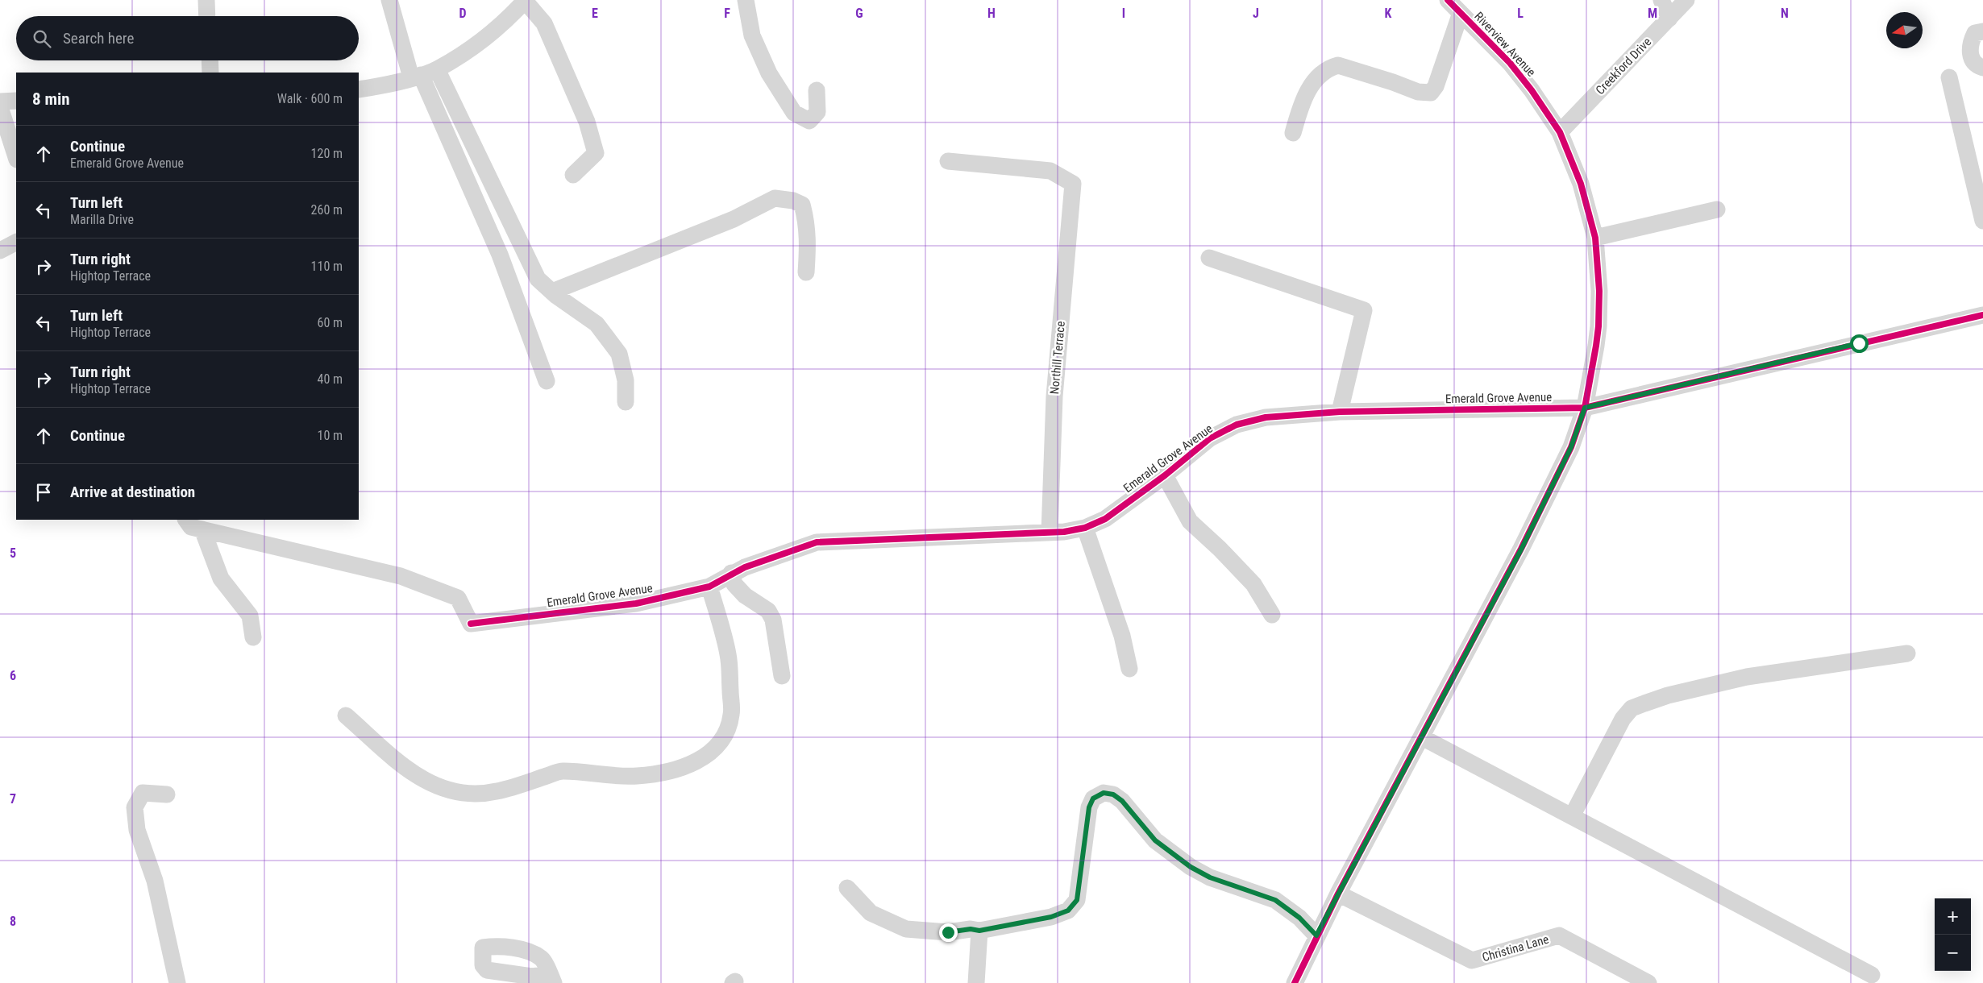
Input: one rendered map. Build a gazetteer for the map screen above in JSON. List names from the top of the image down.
{
  "streets": {
    "street": [
      "Riverview Avenue",
      "Creekford Drive",
      "Northill Terrace",
      "Emerald Grove Avenue",
      "Christina Lane"
    ]
  },
  "crossings": [
    ["Riverview Avenue", "Creekford Drive"],
    ["Riverview Avenue", "Emerald Grove Avenue"],
    ["Riverview Avenue", "Christina Lane"],
    ["Northill Terrace", "Emerald Grove Avenue"]
  ],
  "north": "left",
  "page": {
    "search": "Search here",
    "heading": ["8 min", "Walk · 600 m"],
    "list": [
      ["Continue", "Emerald Grove Avenue", "120 m"],
      ["Turn left", "Marilla Drive", "260 m"],
      ["Turn right", "Hightop Terrace", "110 m"],
      ["Turn left", "Hightop Terrace", "60 m"],
      ["Turn right", "Hightop Terrace", "40 m"],
      ["Continue", "10 m"],
      "Arrive at destination"
    ],
    "map_buttons": ["+", "−"]
  },
  "grid": {
    "columns": [
      "D",
      "E",
      "F",
      "G",
      "H",
      "I",
      "J",
      "K",
      "L",
      "M",
      "N"
    ],
    "rows": [
      "5",
      "6",
      "7",
      "8"
    ]
  }
}
